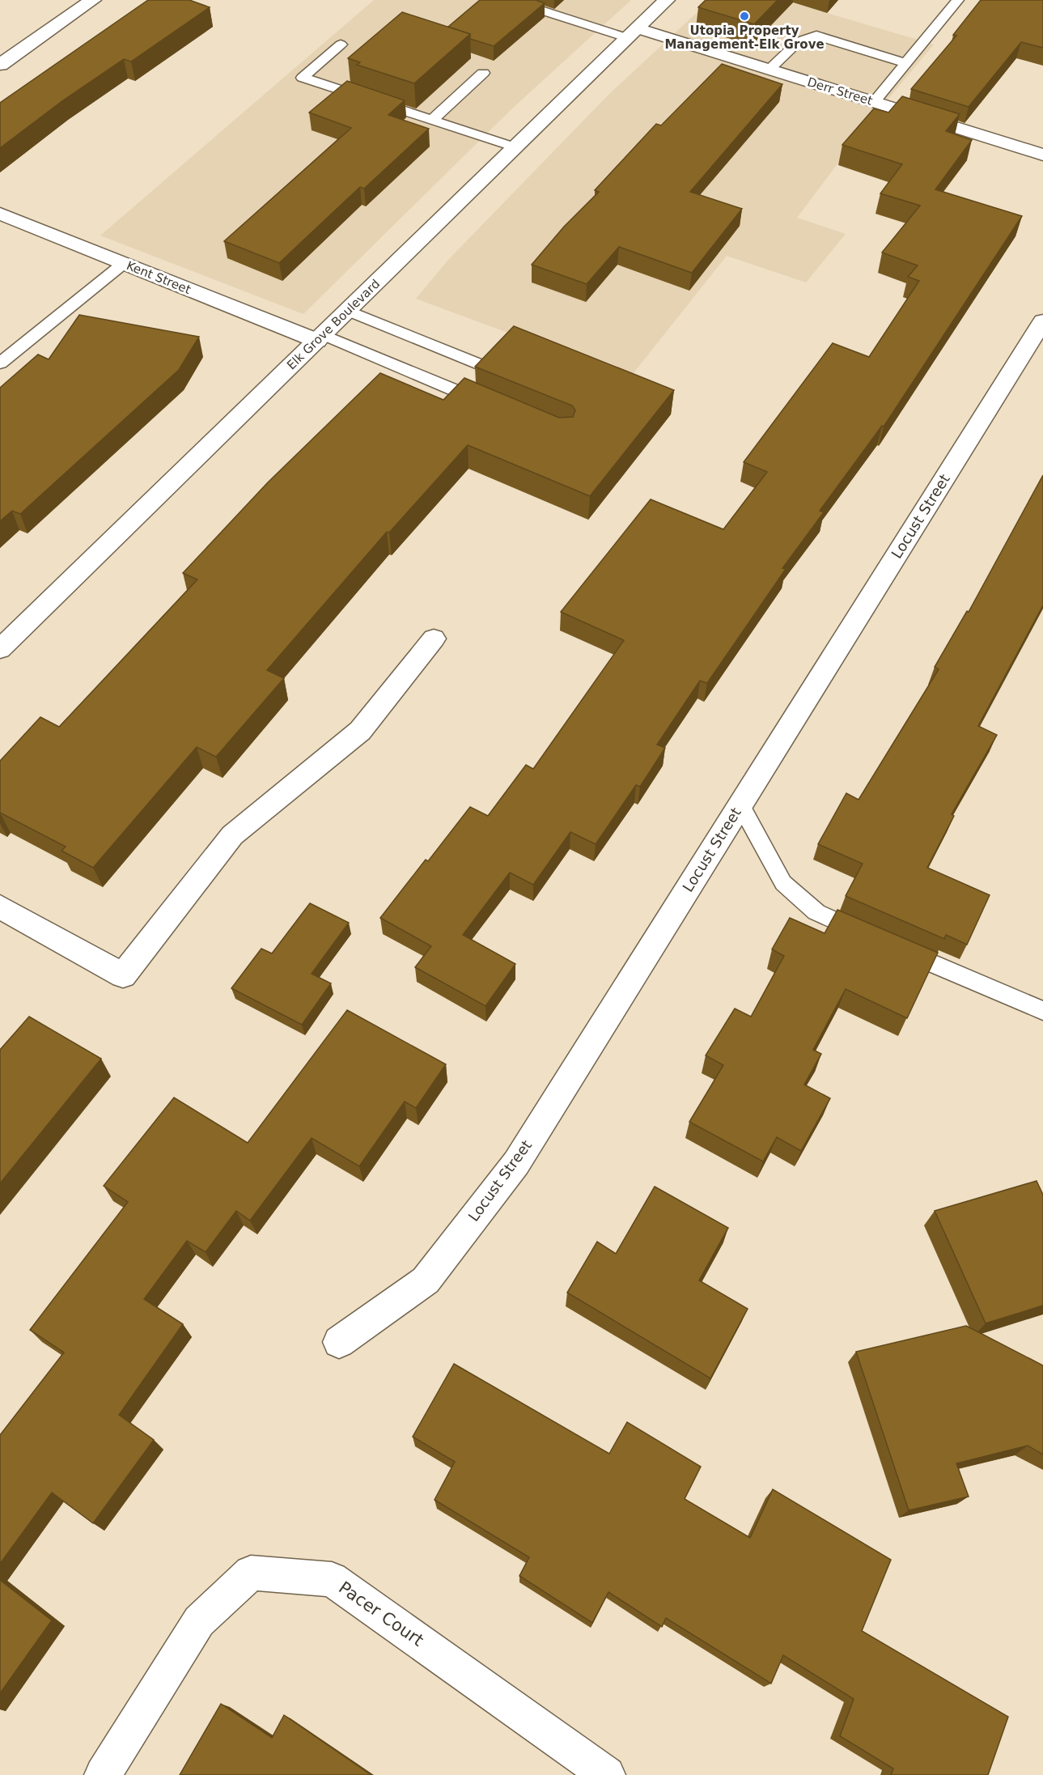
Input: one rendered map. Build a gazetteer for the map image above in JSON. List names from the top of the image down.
{
  "streets": {
    "street": [
      "Derr Street",
      "Kent Street",
      "Elk Grove Boulevard",
      "Locust Street",
      "Pacer Court"
    ]
  },
  "crossings": [
    ["Derr Street", "Elk Grove Boulevard"],
    ["Kent Street", "Elk Grove Boulevard"]
  ],
  "places": ["Utopia Property Management-Elk Grove"]
}
